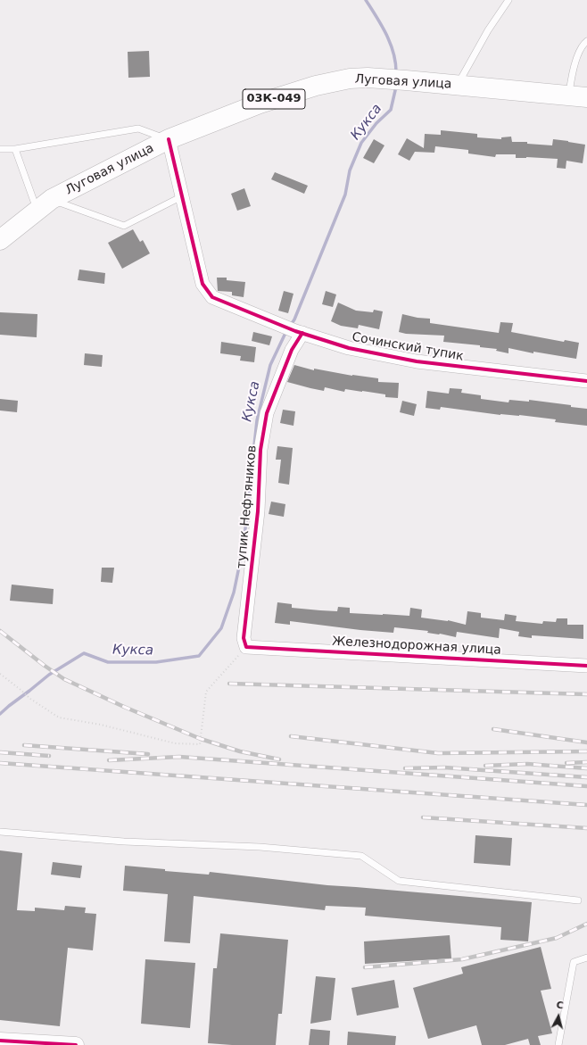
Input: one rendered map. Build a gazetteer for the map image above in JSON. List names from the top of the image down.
{
  "streets": {
    "main road": ["Луговая улица", "03К-049"],
    "street": ["Сочинский тупик", "тупик Нефтяников", "Железнодорожная улица"]
  },
  "crossings": [
    ["Сочинский тупик", "тупик Нефтяников"],
    ["тупик Нефтяников", "Железнодорожная улица"]
  ],
  "water": ["Кукса"],
  "north": "top"
}
